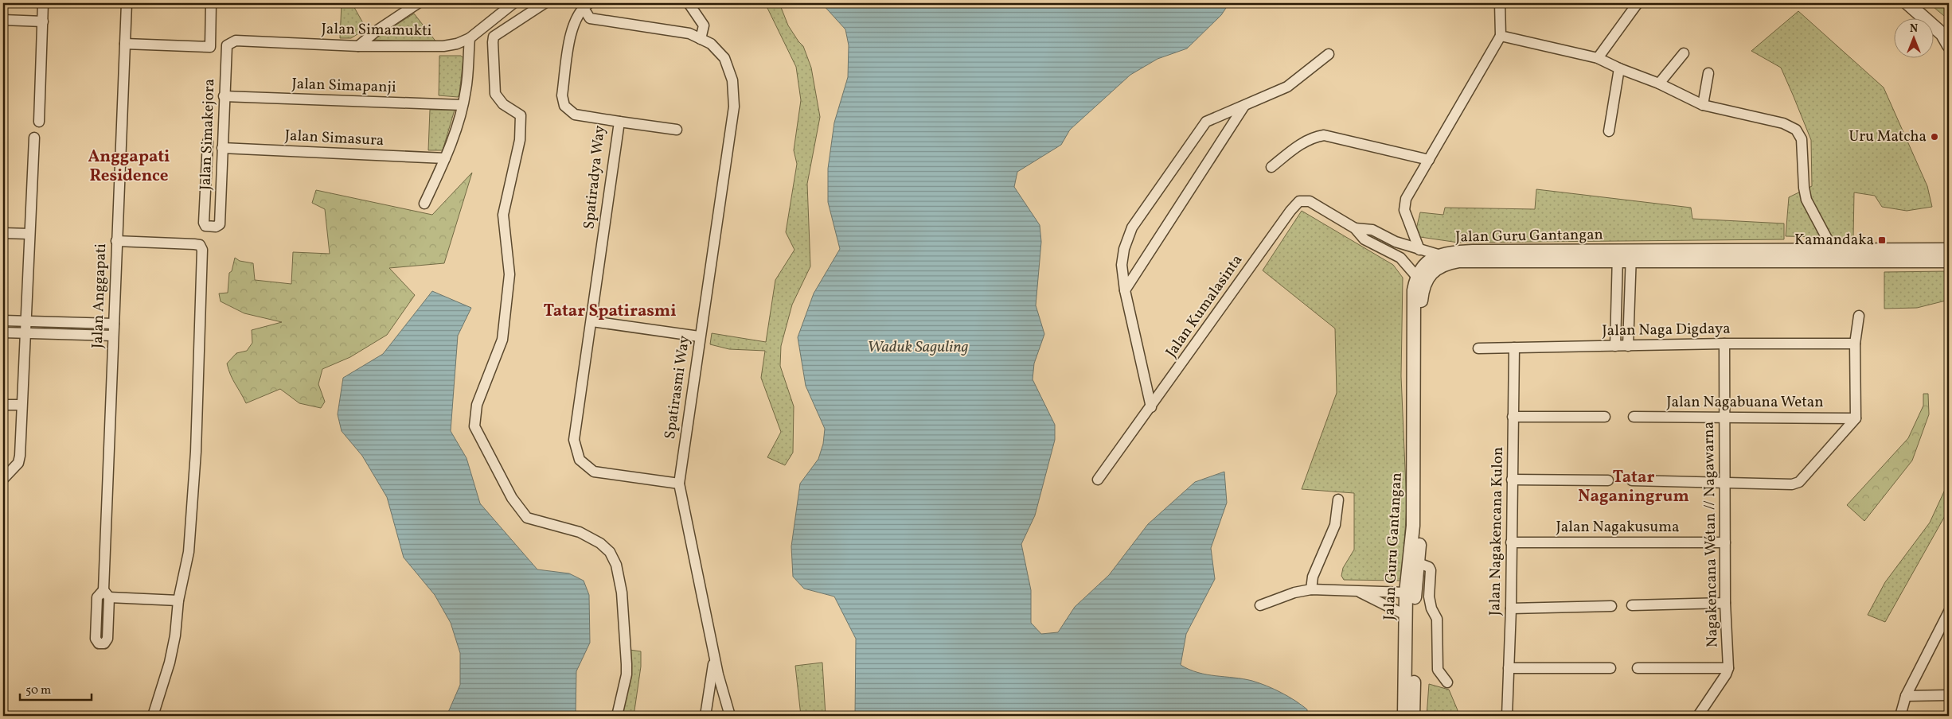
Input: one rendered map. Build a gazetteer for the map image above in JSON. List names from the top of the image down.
{
  "streets": {
    "street": [
      "Jalan Simamukti",
      "Jalan Simapanji",
      "Jalan Simakejora",
      "Jalan Simasura",
      "Spatiradya Way",
      "Jalan Guru Gantangan",
      "Jalan Anggapati",
      "Jalan Kumalasinta",
      "Jalan Naga Digdaya",
      "Spatirasmi Way",
      "Jalan Nagabuana Wetan",
      "Jalan Nagakusuma",
      "Jalan Nagakencana Kulon",
      "Nagakencana Wétan // Nagawarna"
    ]
  },
  "crossings": [
    ["Jalan Simamukti", "Jalan Simakejora"],
    ["Jalan Simapanji", "Jalan Simakejora"],
    ["Jalan Simakejora", "Jalan Simasura"],
    ["Spatiradya Way", "Spatirasmi Way"],
    ["Jalan Naga Digdaya", "Jalan Nagakencana Kulon"],
    ["Jalan Naga Digdaya", "Nagakencana Wétan // Nagawarna"],
    ["Jalan Nagabuana Wetan", "Nagakencana Wétan // Nagawarna"],
    ["Jalan Nagakusuma", "Jalan Nagakencana Kulon"],
    ["Jalan Nagakusuma", "Nagakencana Wétan // Nagawarna"]
  ],
  "districts": ["Anggapati Residence", "Tatar Spatirasmi", "Tatar Naganingrum"],
  "water": ["Waduk Saguling"],
  "places": {
    "other": ["Uru Matcha"],
    "transit": ["Kamandaka"]
  },
  "scale_bar": "50 m",
  "north": "top"
}
